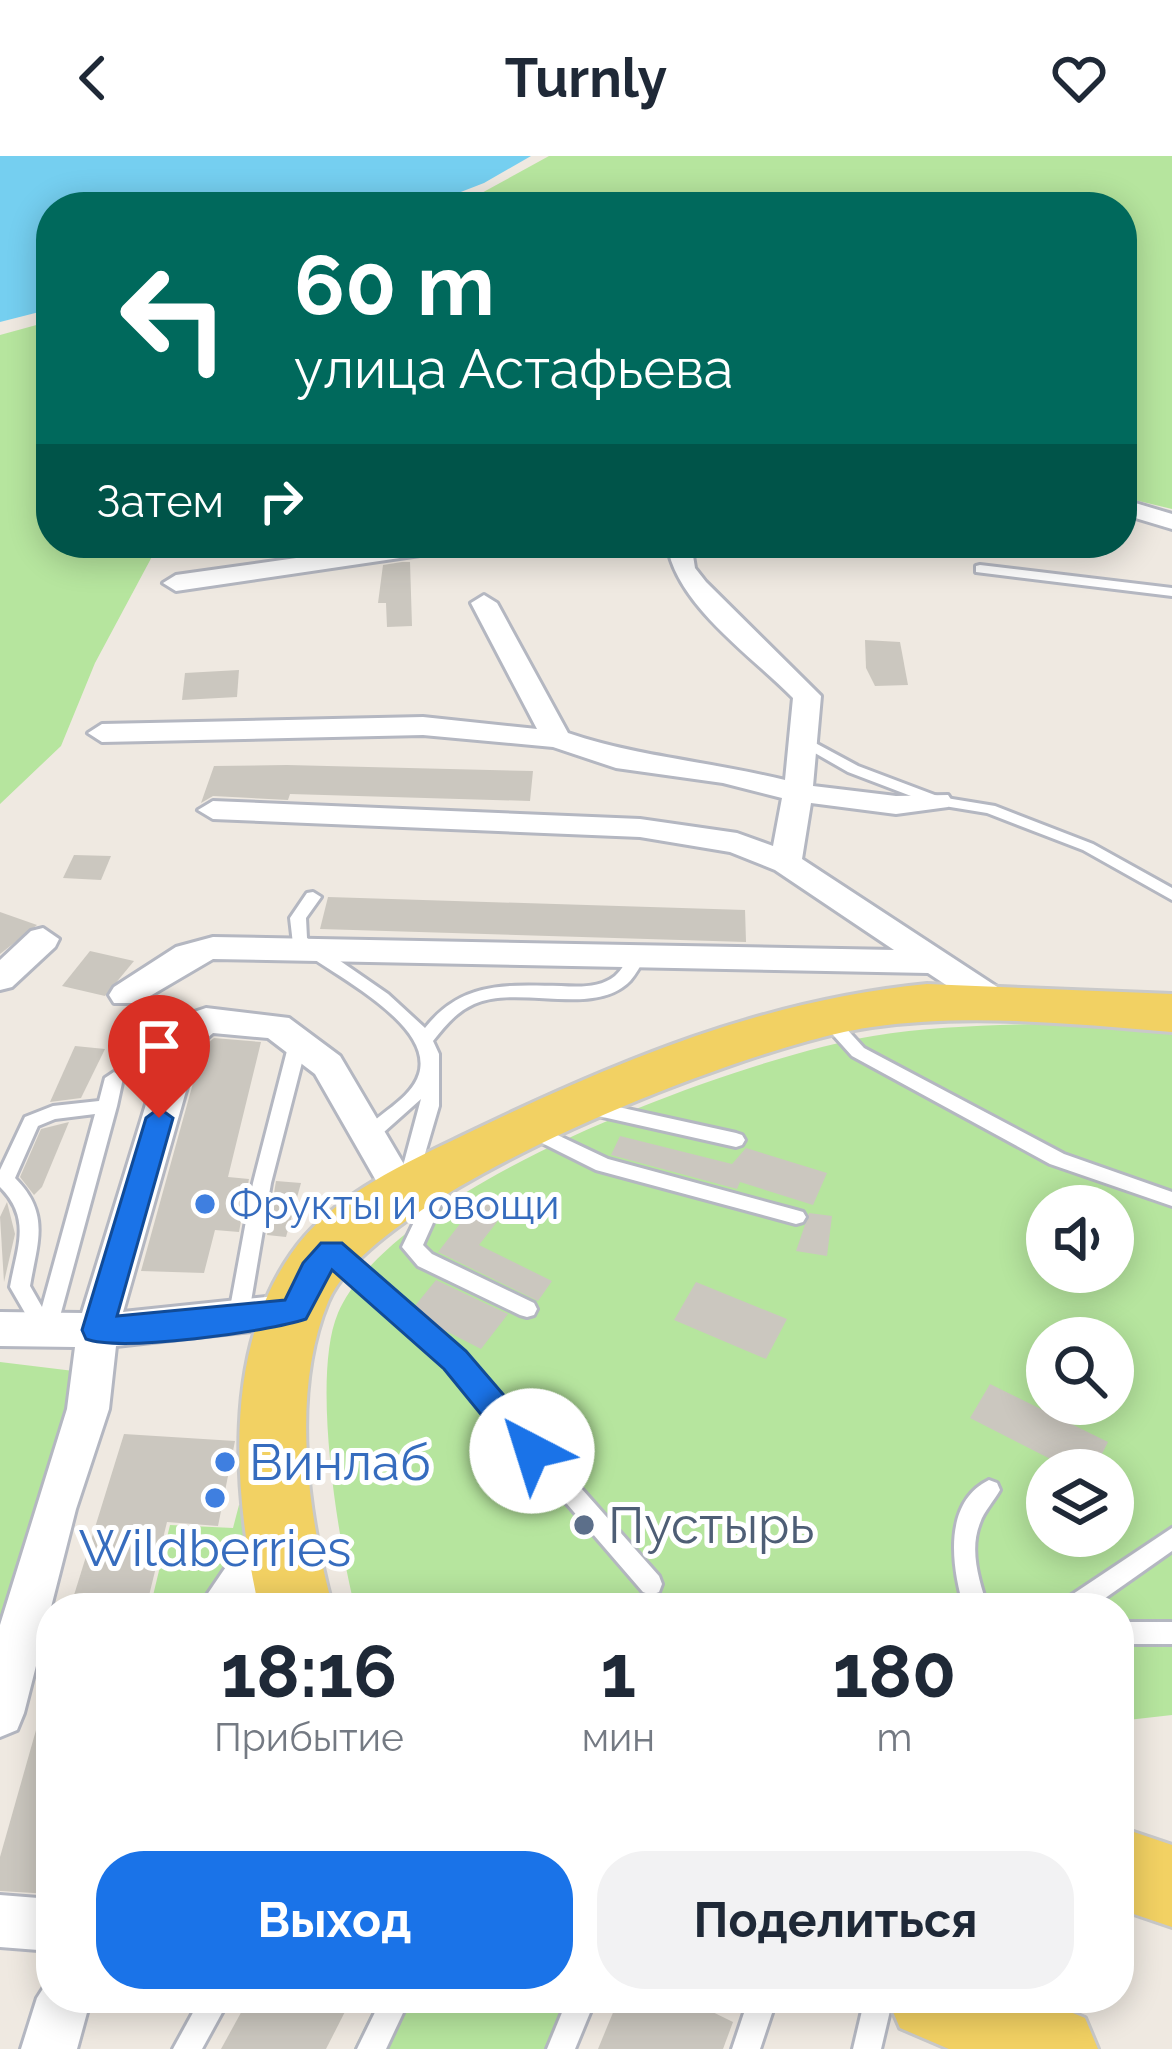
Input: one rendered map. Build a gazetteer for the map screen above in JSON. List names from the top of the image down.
{
  "places": [
    "Фрукты и овощи",
    "Винлаб",
    "Wildberries",
    "Пустырь"
  ],
  "page": {
    "header": "Turnly",
    "turn": ["60 m", "улица Астафьева"],
    "then": "Затем",
    "eta": [
      "18:16",
      "Прибытие",
      "1",
      "мин",
      "180",
      "m"
    ],
    "buttons": ["Выход", "Поделиться"]
  }
}
